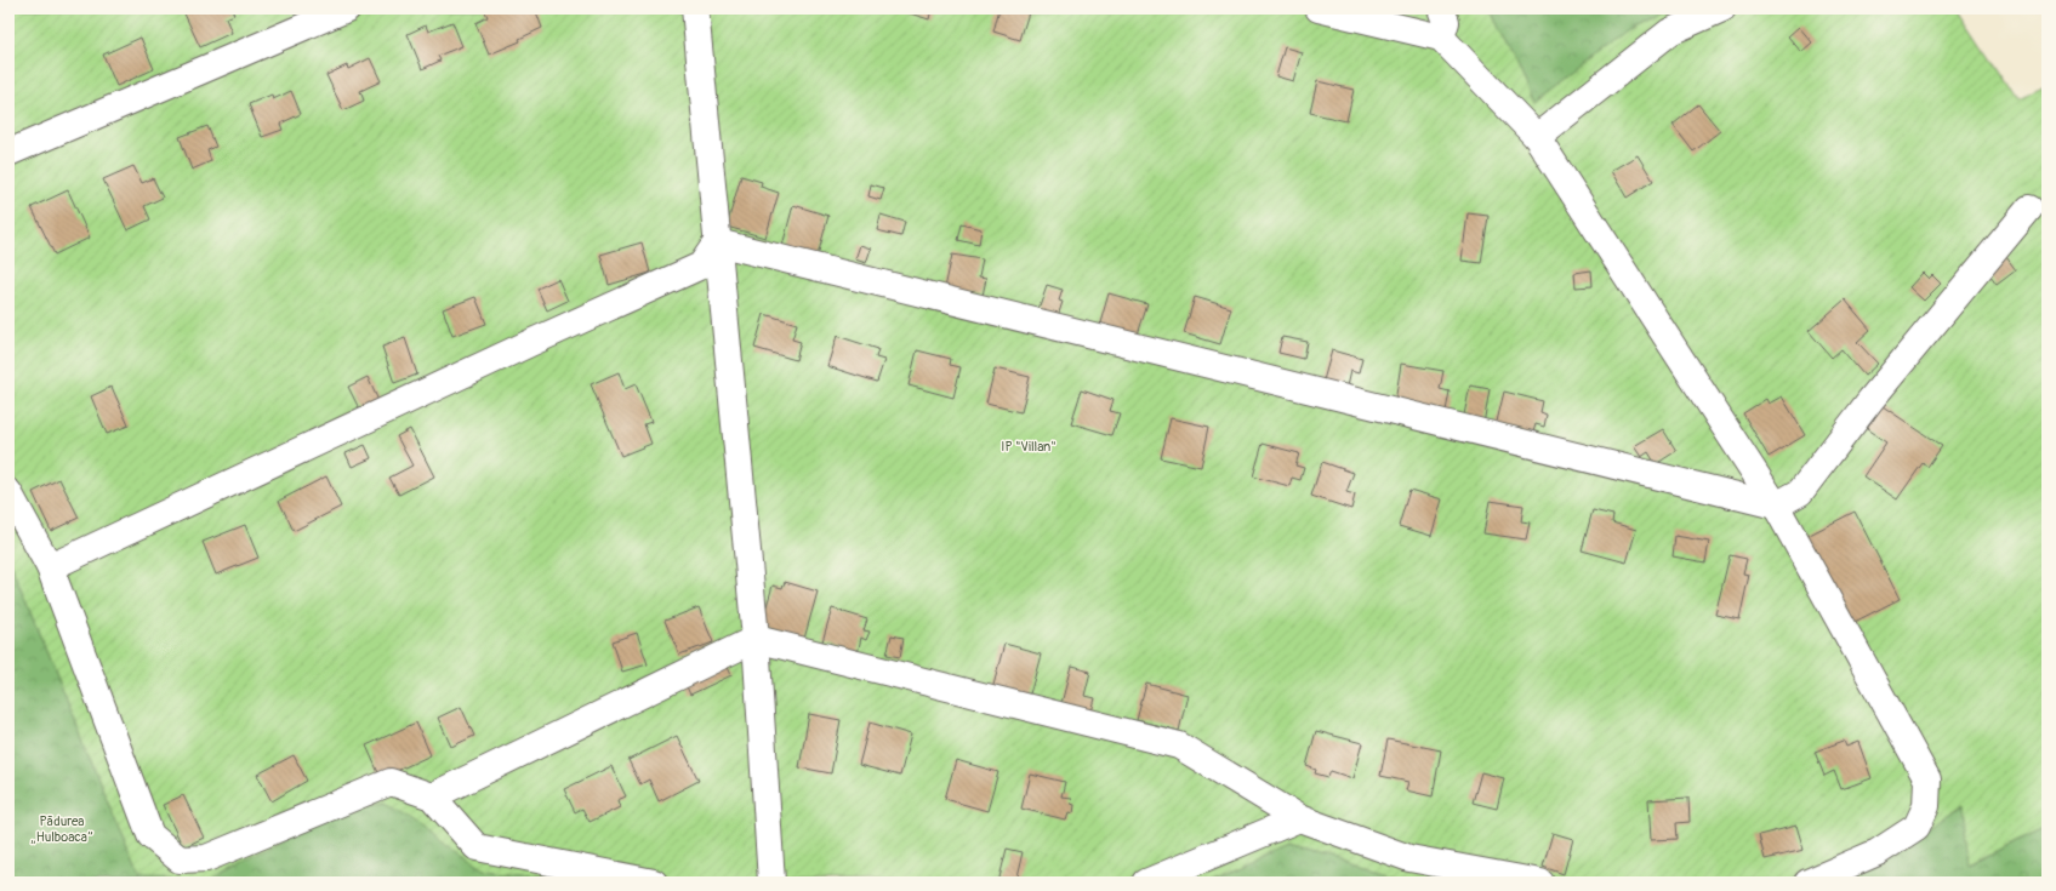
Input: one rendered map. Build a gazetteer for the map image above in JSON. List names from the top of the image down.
{
  "parks": ["IP \"Villan\"", "Pădurea „Hulboaca”"]
}
